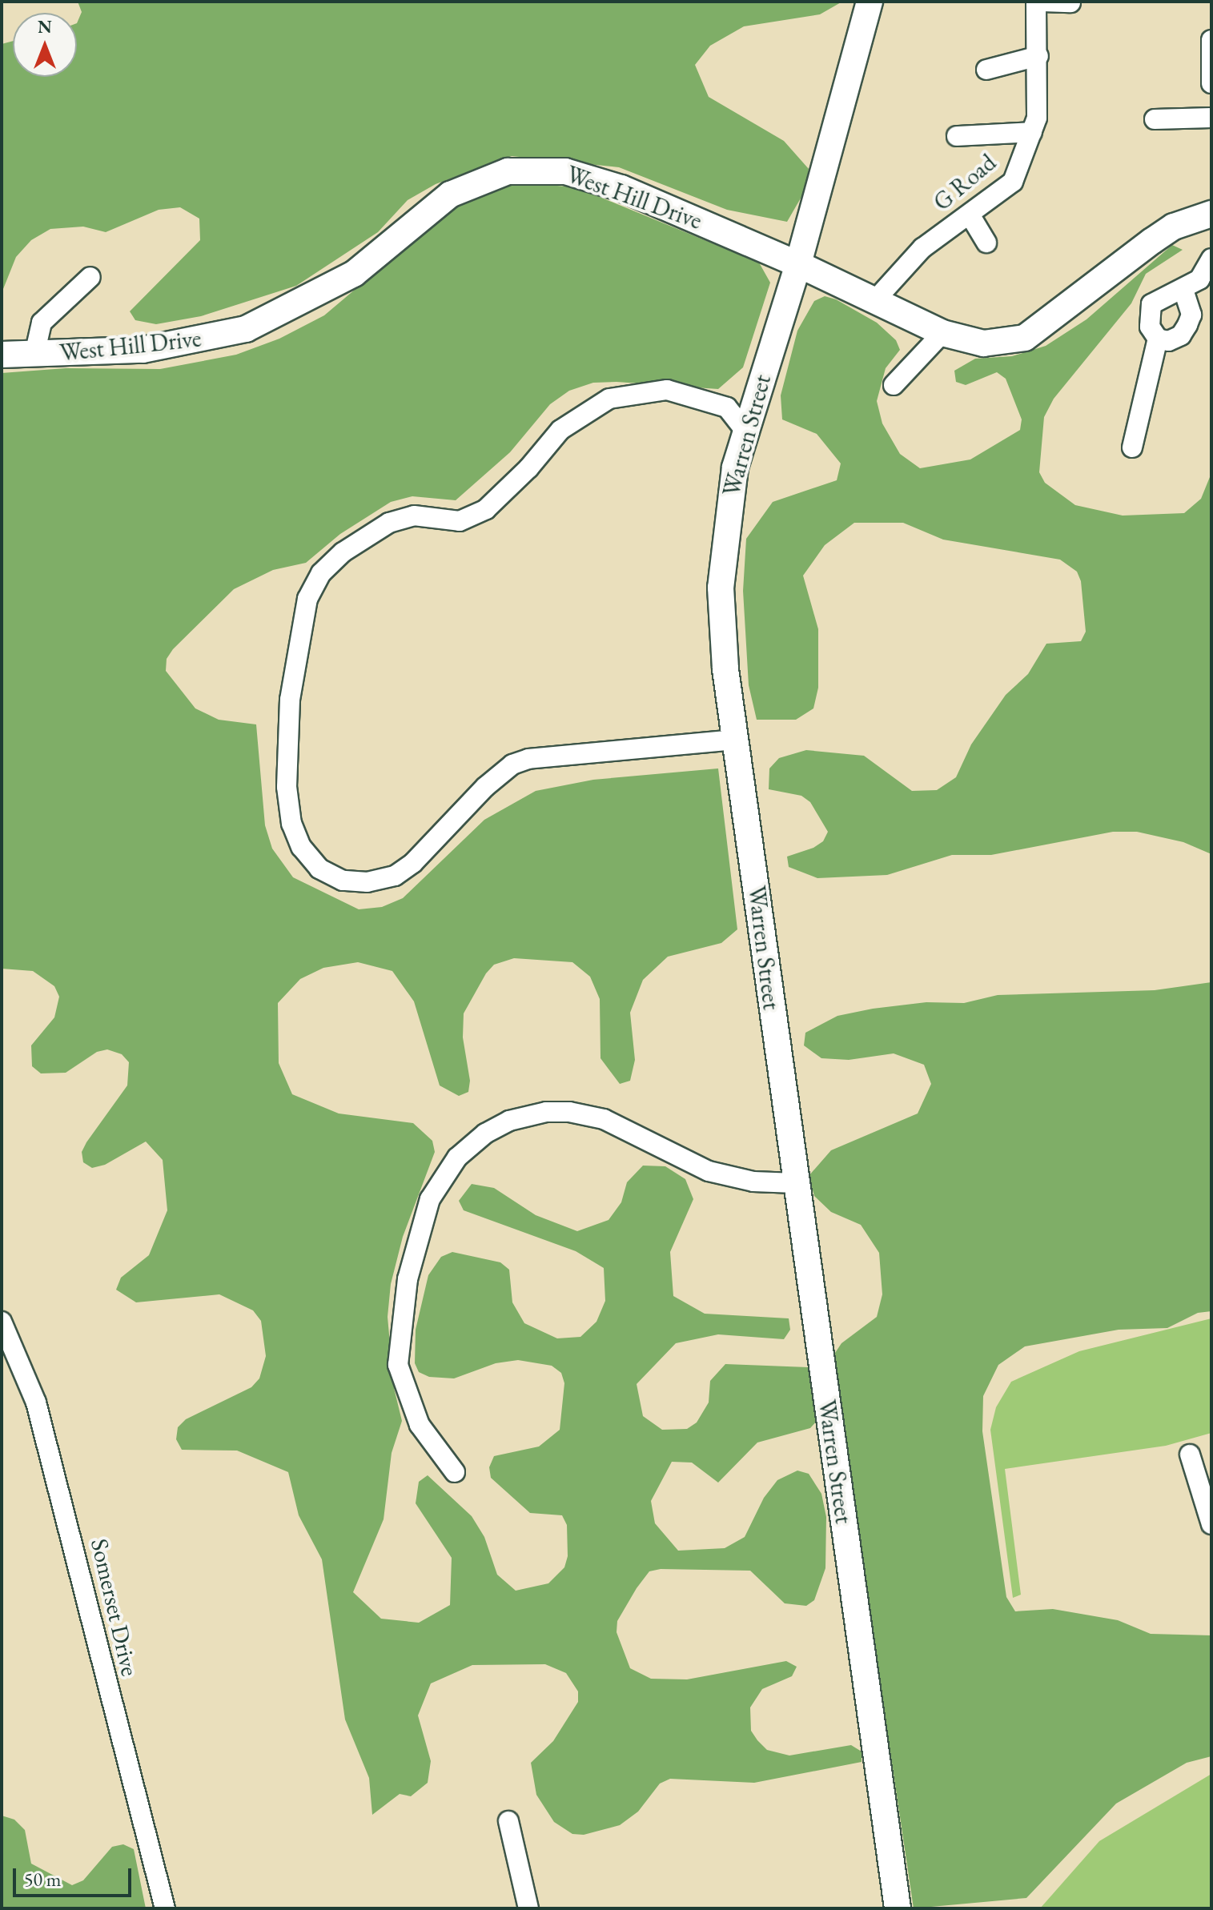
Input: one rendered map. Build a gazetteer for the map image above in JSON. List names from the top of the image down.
{
  "streets": {
    "street": [
      "G Road",
      "West Hill Drive",
      "Warren Street",
      "Somerset Drive"
    ]
  },
  "crossings": [
    ["G Road", "West Hill Drive"],
    ["West Hill Drive", "Warren Street"]
  ],
  "scale_bar": "50 m",
  "north": "top"
}
